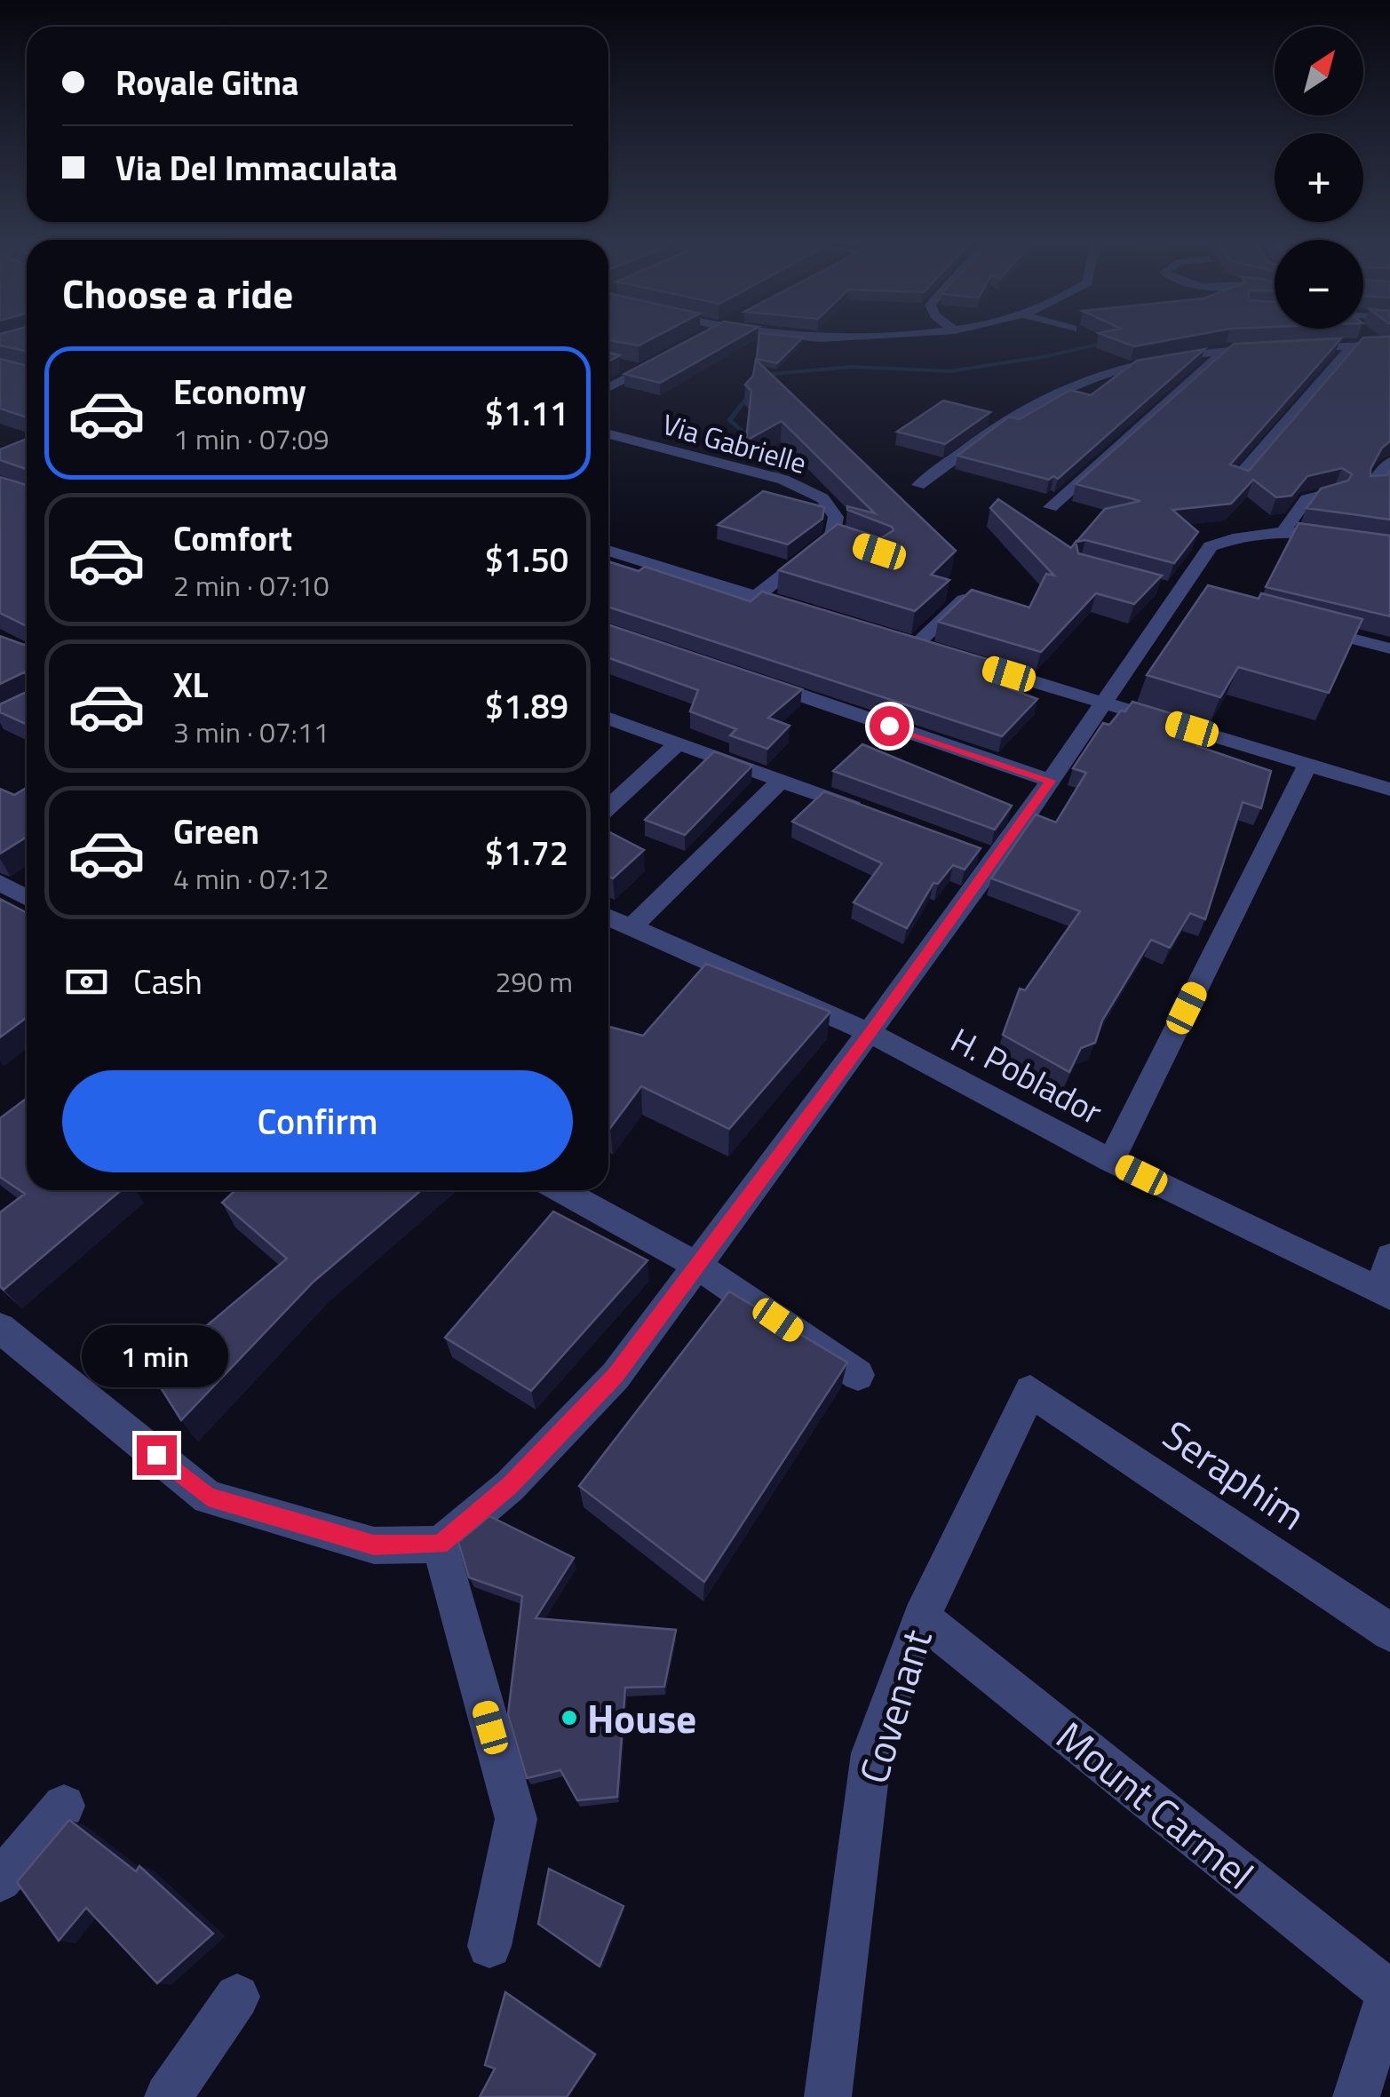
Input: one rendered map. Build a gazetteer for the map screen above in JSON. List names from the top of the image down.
{
  "streets": {
    "street": [
      "Via Gabrielle",
      "H. Poblador",
      "Seraphim",
      "Covenant",
      "Mount Carmel"
    ]
  },
  "crossings": [
    ["Seraphim", "Covenant"],
    ["Covenant", "Mount Carmel"]
  ],
  "places": ["House"],
  "north": "top right",
  "page": {
    "map_buttons": ["+", "−"],
    "banner": ["Royale Gitna", "Via Del Immaculata"],
    "heading": "Choose a ride",
    "list": [
      {
        "name": "Economy",
        "note": "1 min · 07:09",
        "value": "$1.11"
      },
      {
        "name": "Comfort",
        "note": "2 min · 07:10",
        "value": "$1.50"
      },
      {
        "name": "XL",
        "note": "3 min · 07:11",
        "value": "$1.89"
      },
      {
        "name": "Green",
        "note": "4 min · 07:12",
        "value": "$1.72"
      }
    ],
    "pay": ["Cash", "290 m"],
    "buttons": "Confirm",
    "bubble": "1 min"
  }
}
